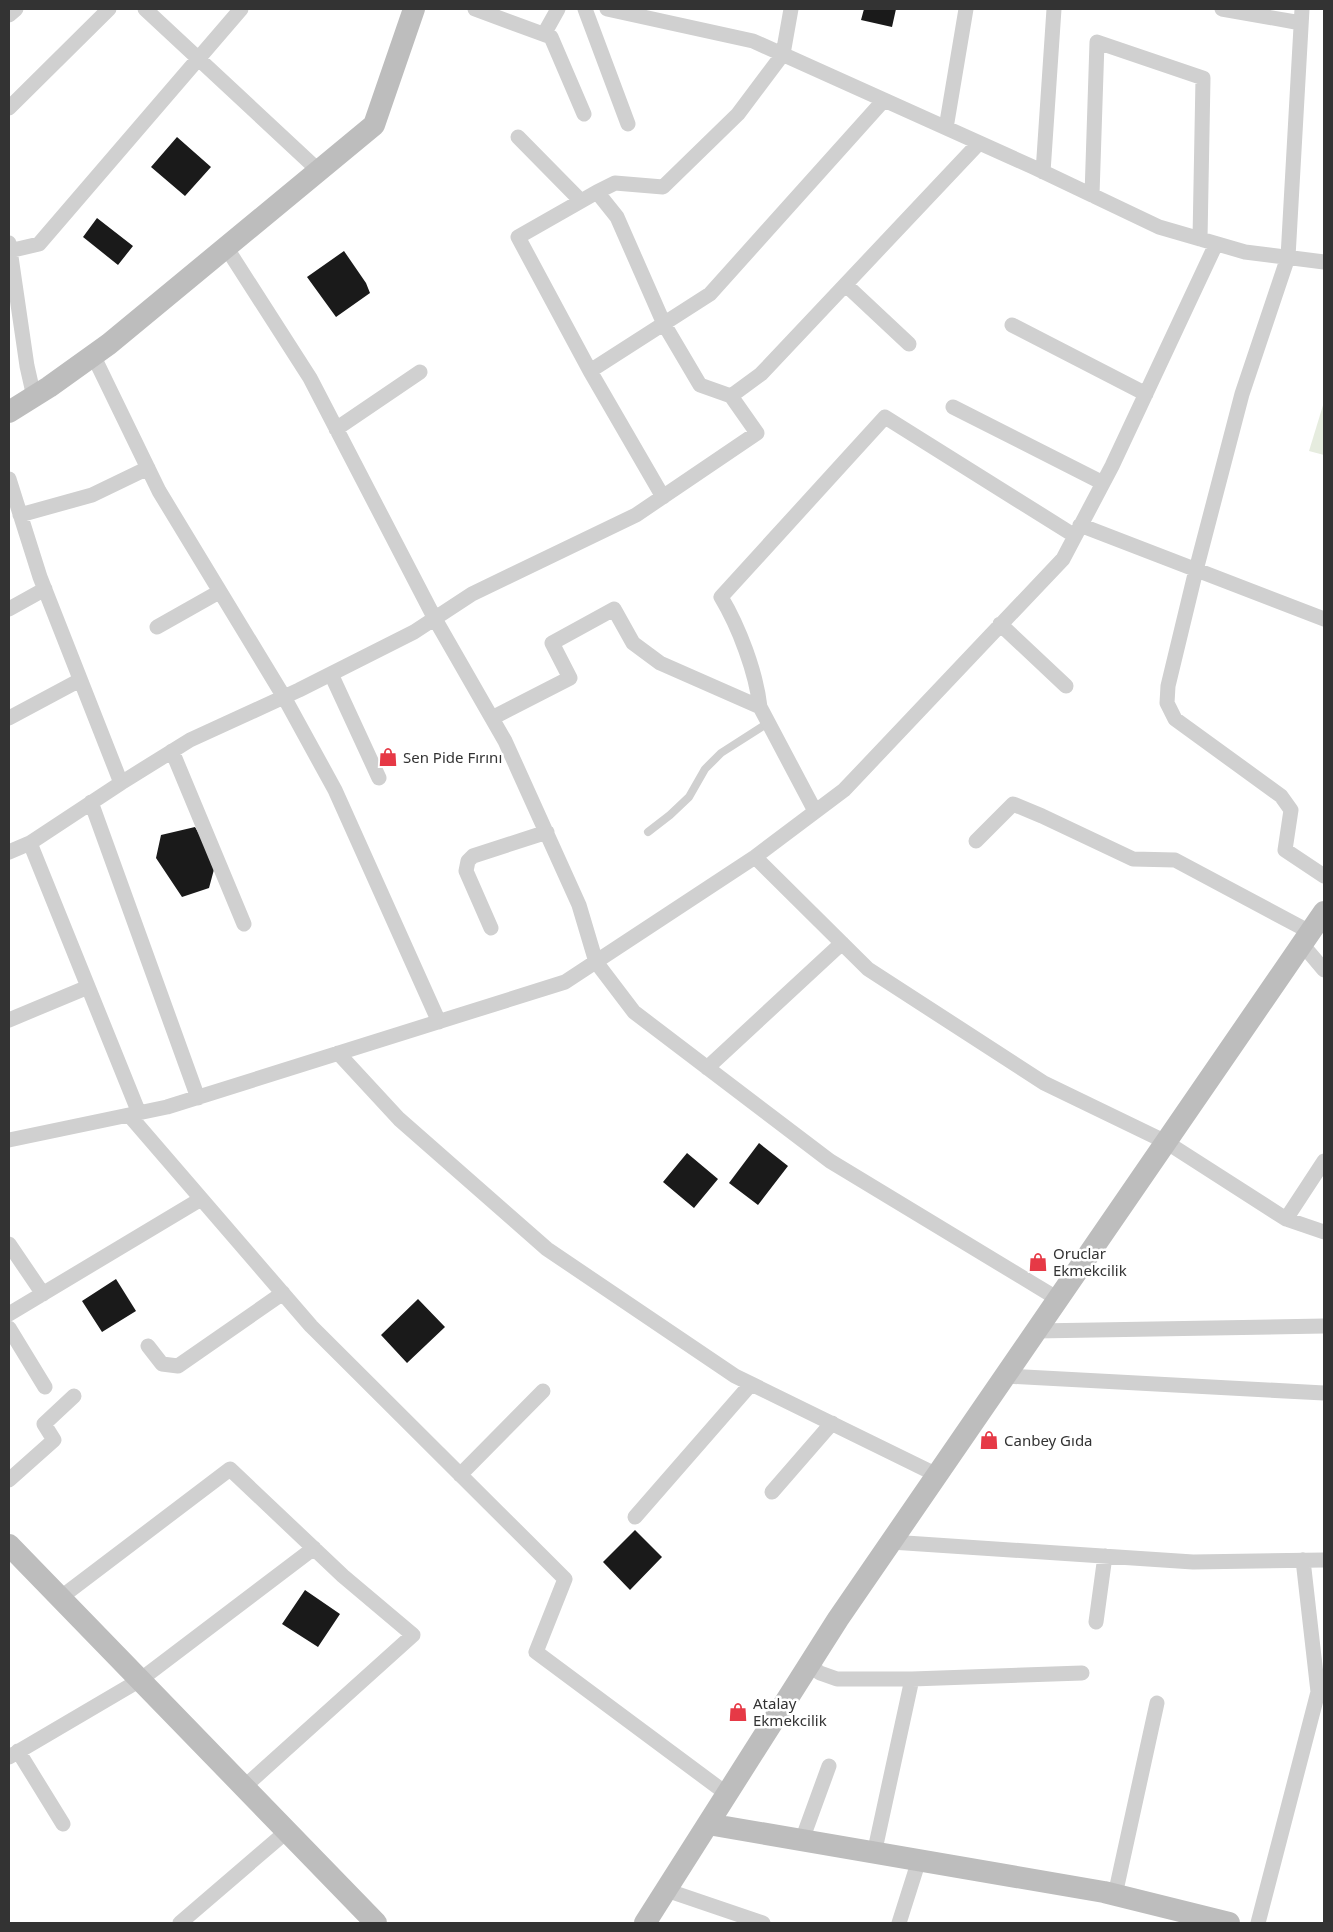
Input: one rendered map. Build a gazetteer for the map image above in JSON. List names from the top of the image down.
{
  "places": {
    "shop": [
      "Sen Pide Fırını",
      "Oruclar Ekmekcilik",
      "Canbey Gıda",
      "Atalay Ekmekcilik"
    ]
  }
}
